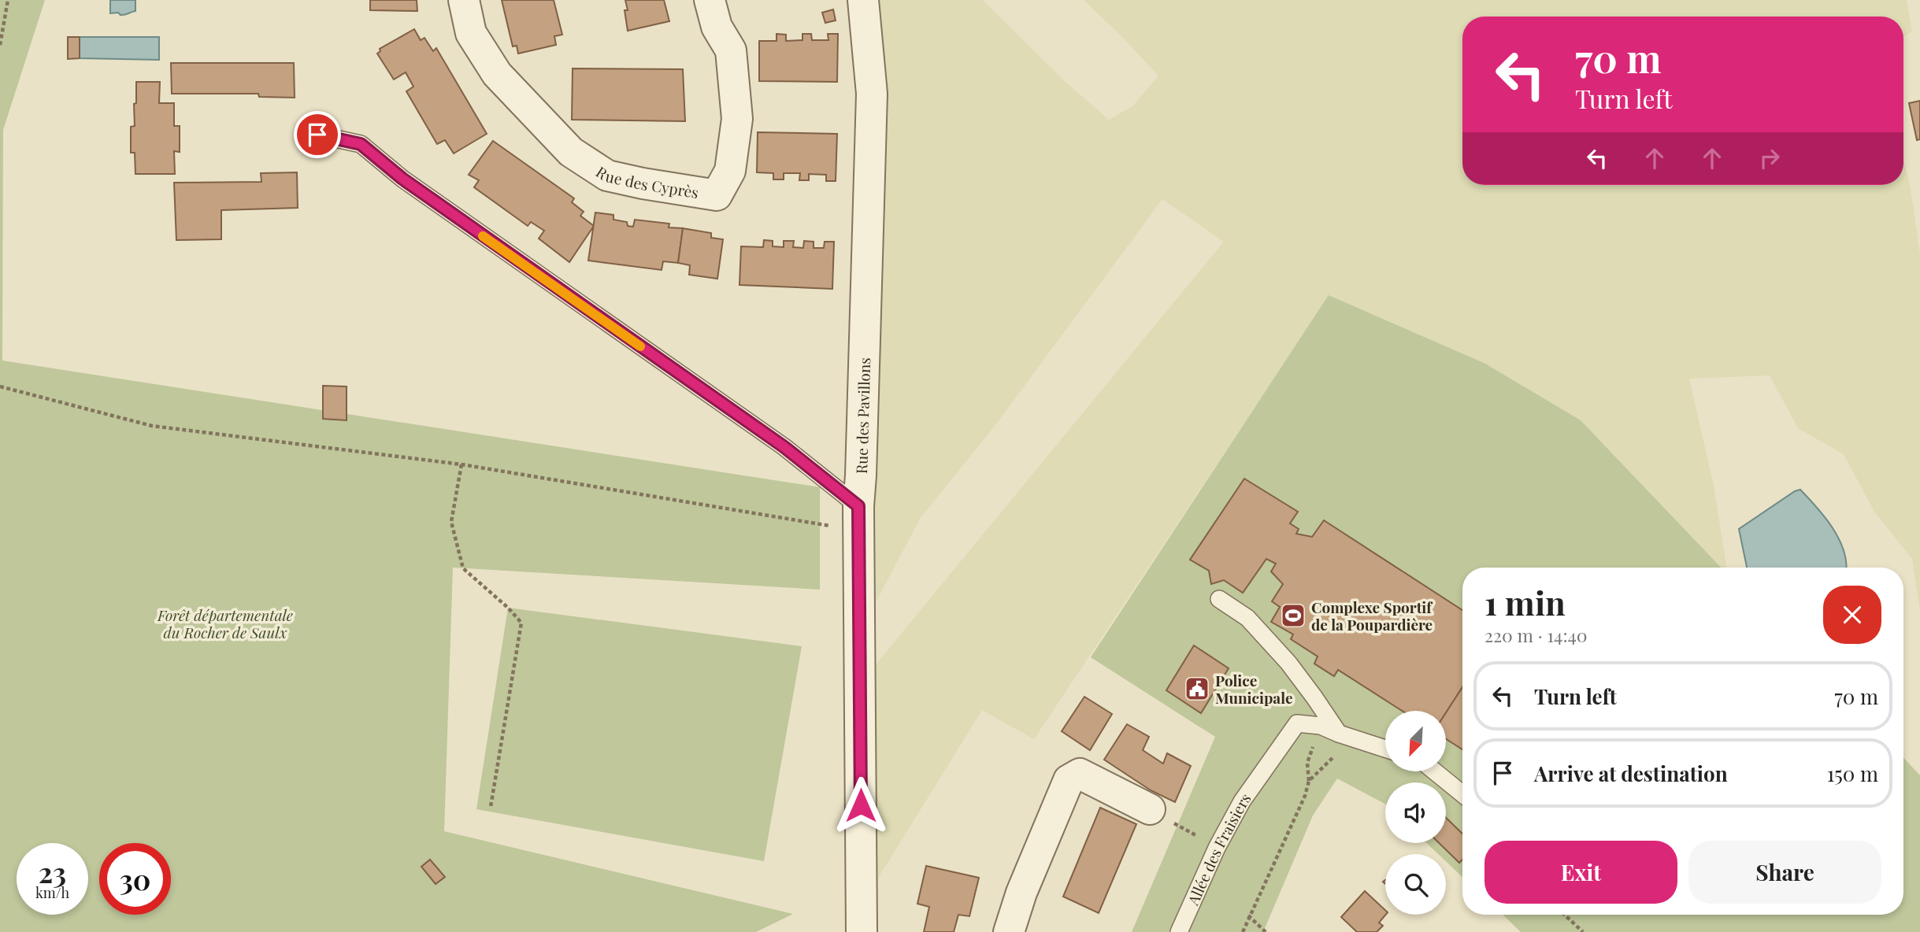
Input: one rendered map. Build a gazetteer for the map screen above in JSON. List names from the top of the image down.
{
  "streets": {
    "street": ["Rue des Cyprès", "Rue des Pavillons"],
    "lane": ["Allée des Fraisiers"]
  },
  "parks": ["Forêt départementale du Rocher de Saulx"],
  "places": {
    "sports": ["Complexe Sportif de la Poupardière"],
    "public building": ["Police Municipale"]
  },
  "north": "bottom left",
  "page": {
    "turn": ["70 m", "Turn left"],
    "heading": ["1 min", "220 m · 14:40"],
    "list": [
      {
        "name": "Turn left",
        "value": "70 m"
      },
      {
        "name": "Arrive at destination",
        "value": "150 m"
      }
    ],
    "buttons": ["Exit", "Share"],
    "speed": "23 km/h",
    "limit": "30"
  }
}
